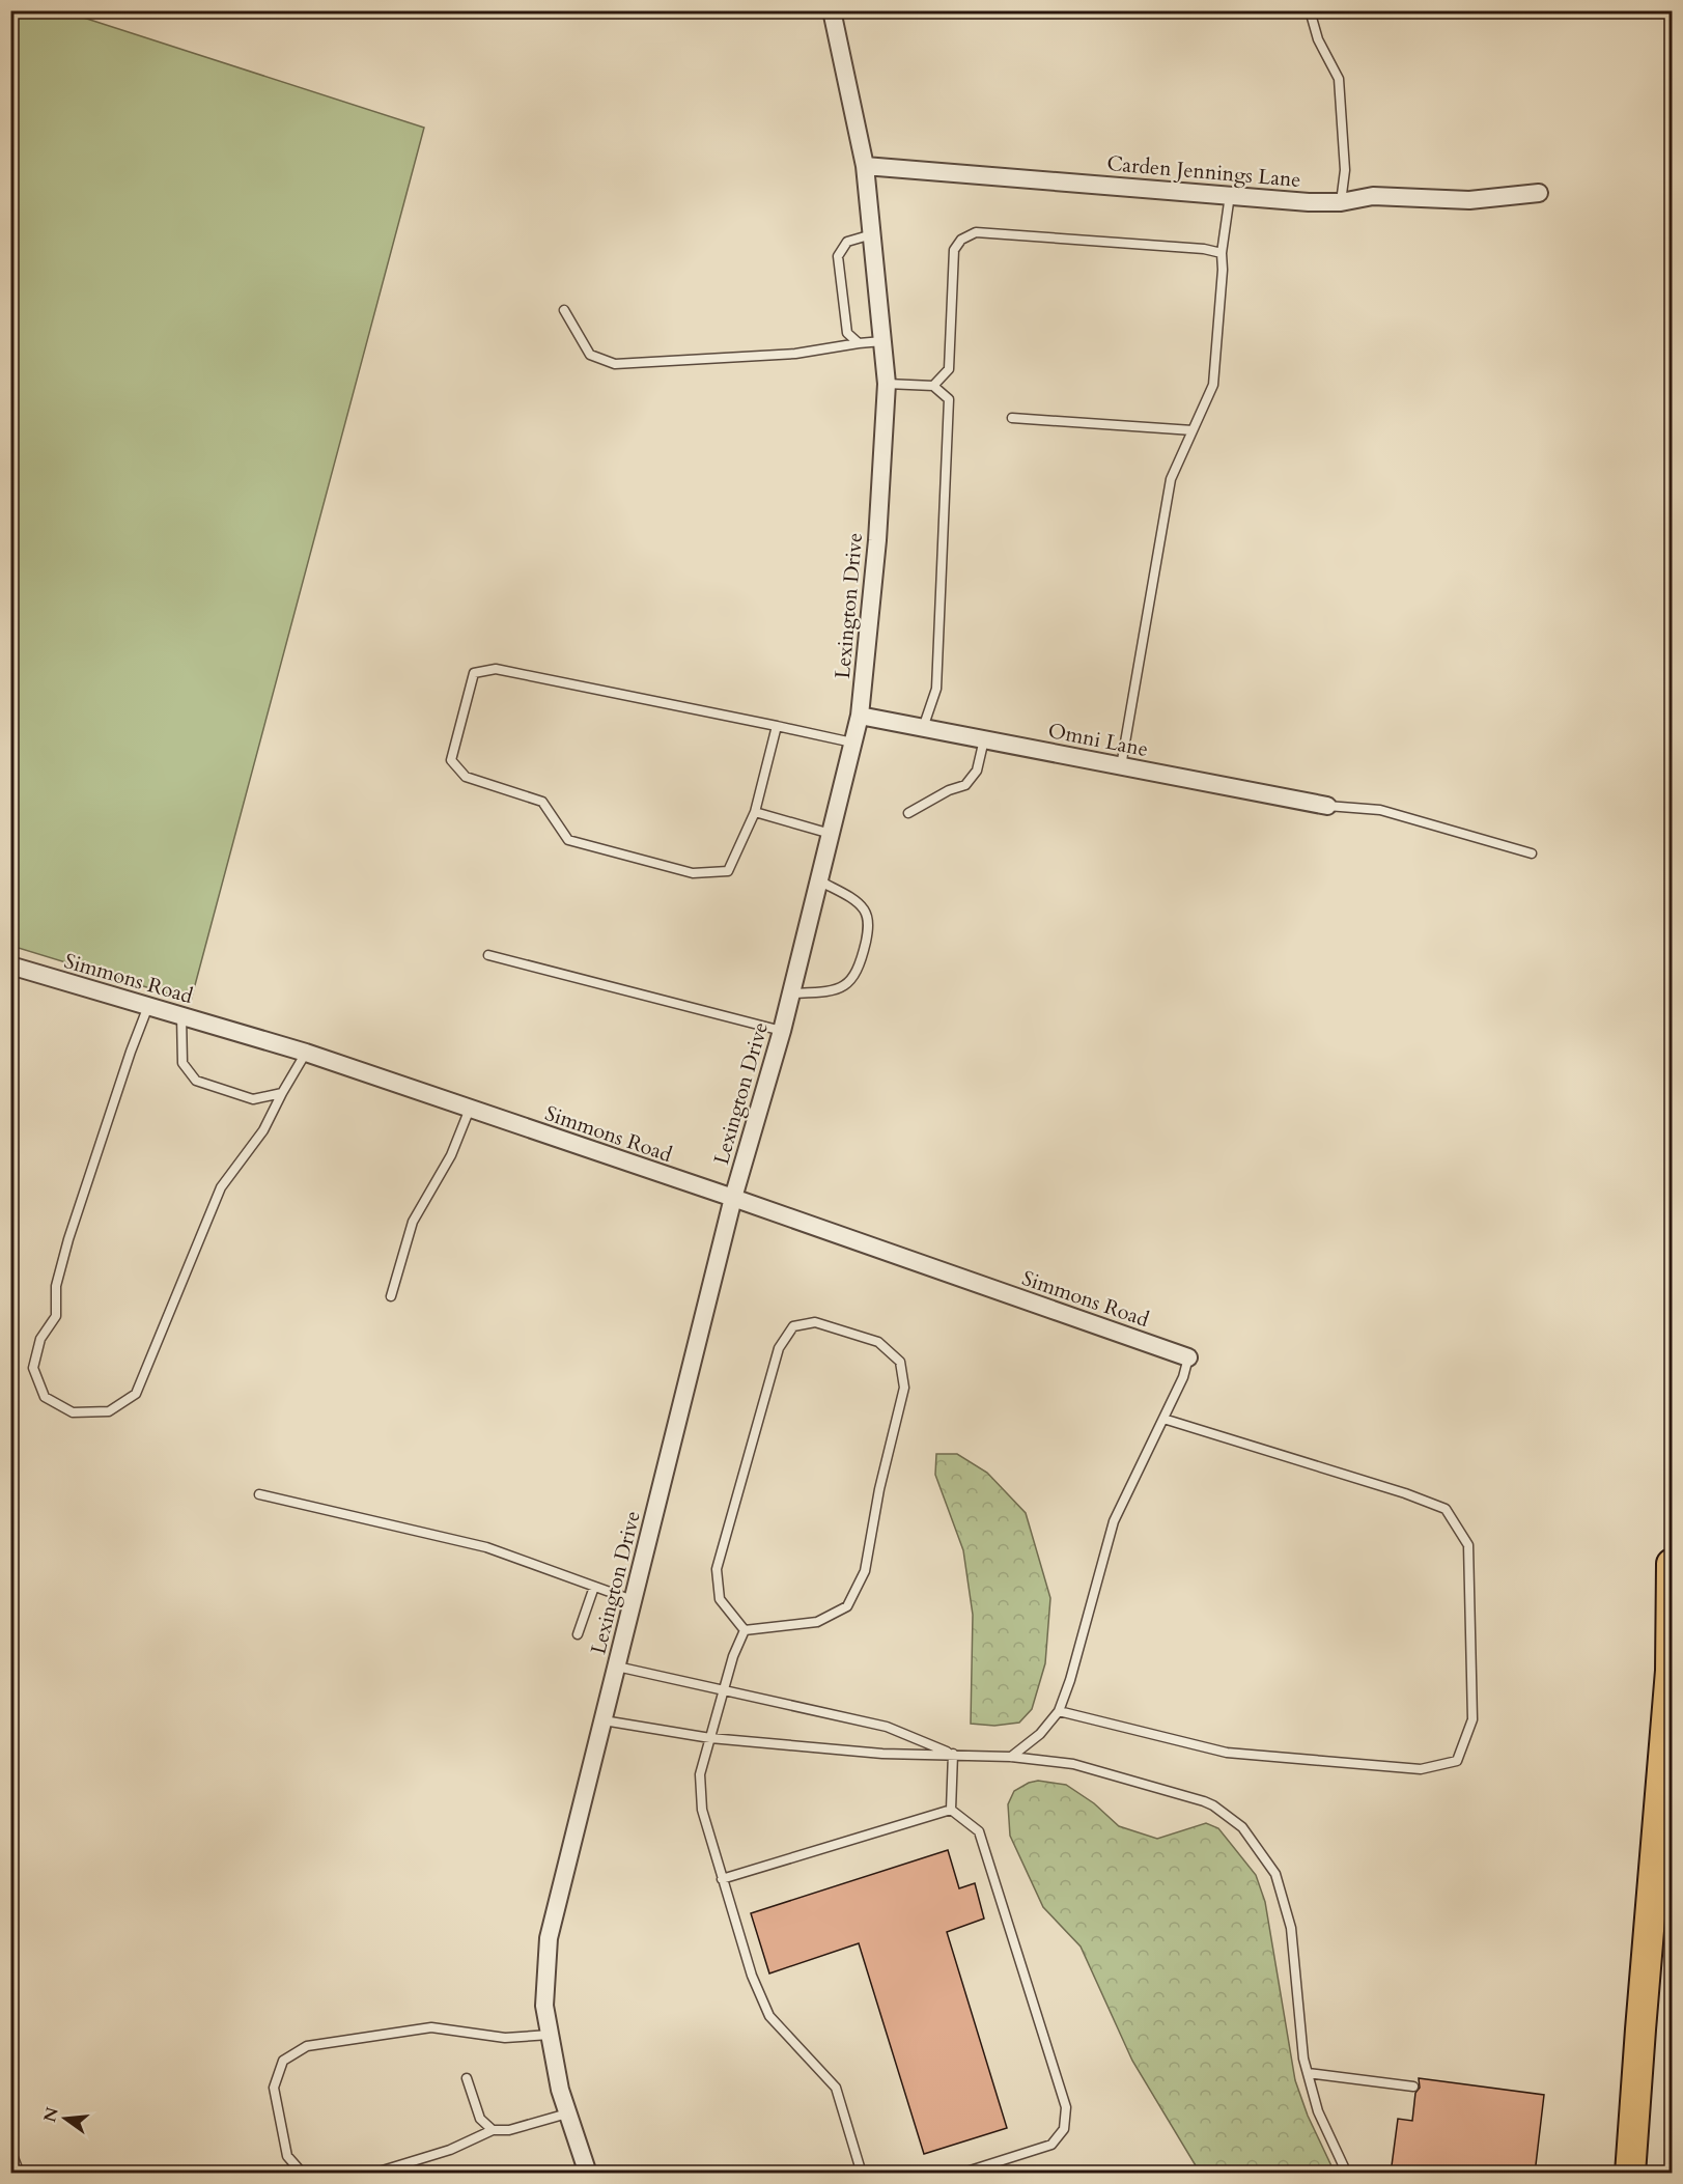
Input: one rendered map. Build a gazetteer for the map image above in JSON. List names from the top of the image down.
{
  "streets": {
    "street": [
      "Carden Jennings Lane",
      "Lexington Drive",
      "Omni Lane",
      "Simmons Road"
    ]
  },
  "crossings": [
    ["Carden Jennings Lane", "Lexington Drive"],
    ["Lexington Drive", "Omni Lane"],
    ["Lexington Drive", "Simmons Road"]
  ],
  "north": "left"
}
